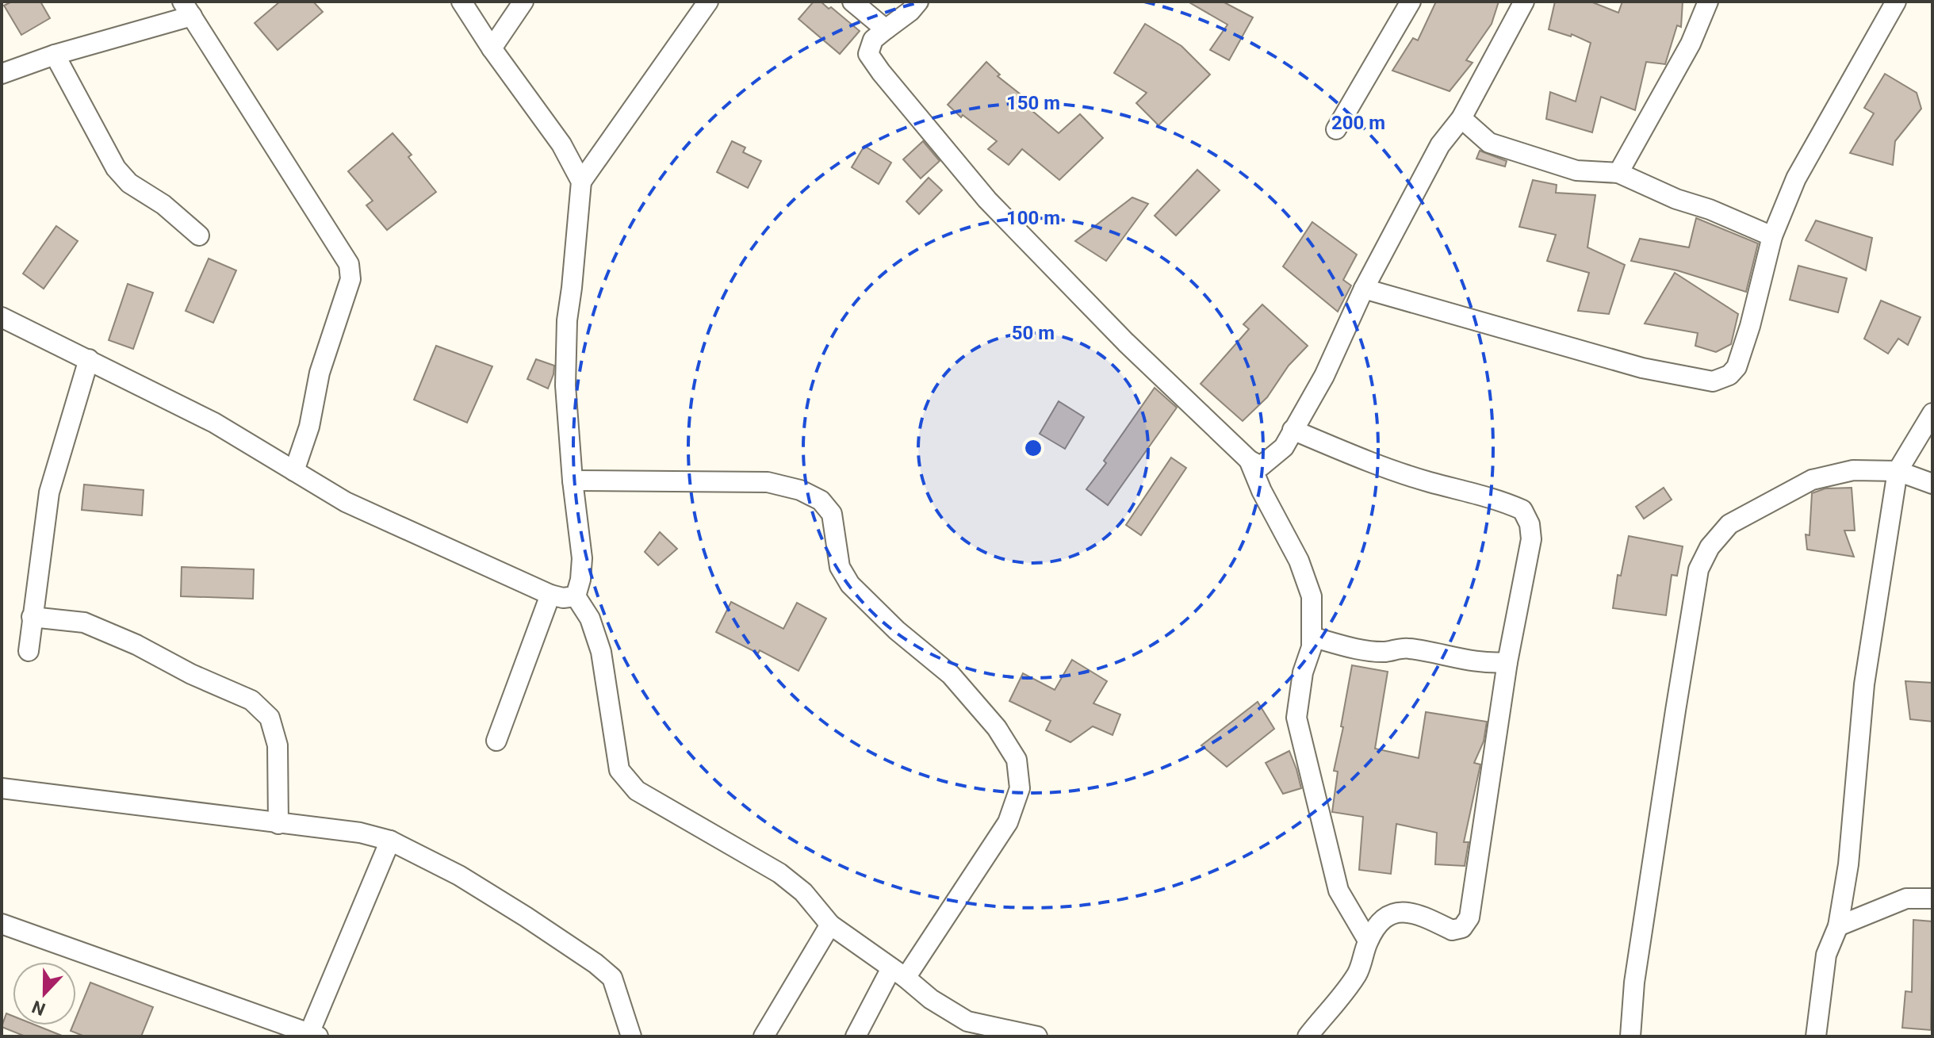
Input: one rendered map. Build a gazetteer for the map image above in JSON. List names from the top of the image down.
{
  "north": "bottom",
  "rings": [
    "150 m",
    "200 m",
    "100 m",
    "50 m"
  ]
}
